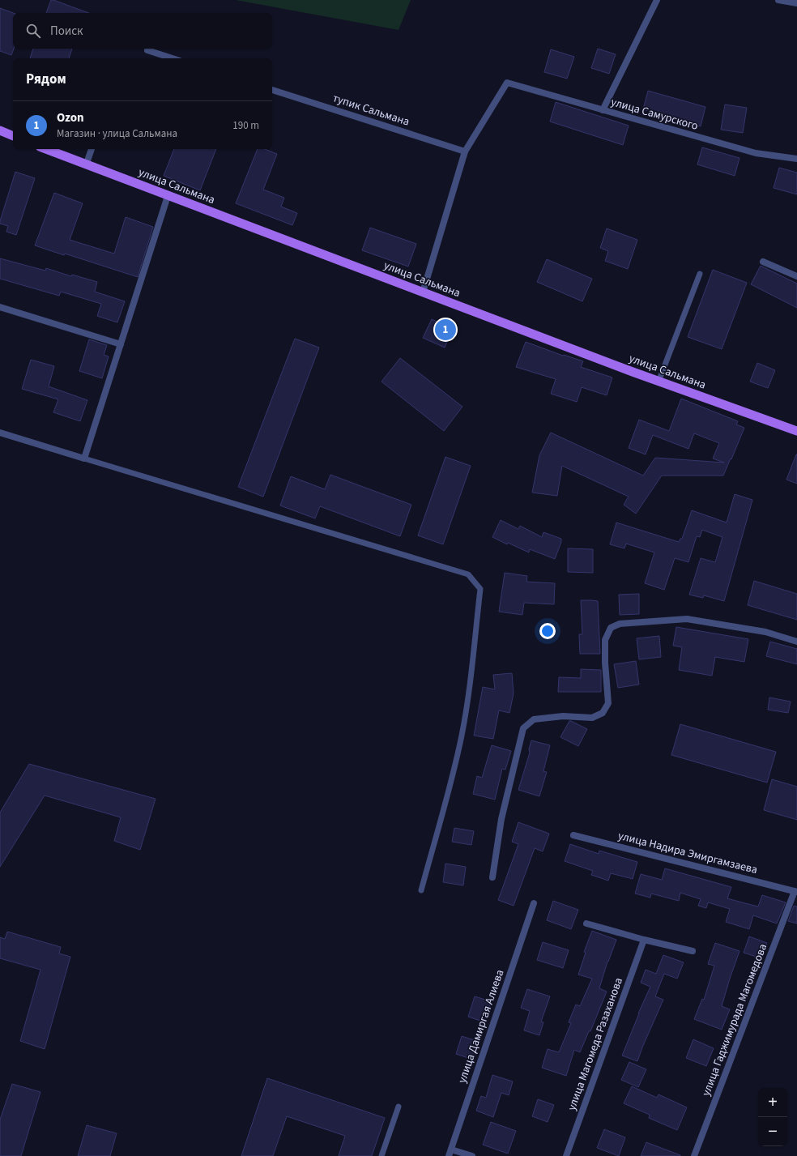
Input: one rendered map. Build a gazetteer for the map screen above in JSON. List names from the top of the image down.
{
  "streets": {
    "main road": ["улица Сальмана"],
    "street": [
      "тупик Сальмана",
      "улица Самурского",
      "улица Надира Эмиргамзаева",
      "улица Гаджимурада Магомедова",
      "улица Дамиргая Алиева",
      "улица Магомеда Разаханова"
    ]
  },
  "crossings": [
    ["тупик Сальмана", "улица Самурского"],
    ["улица Надира Эмиргамзаева", "улица Гаджимурада Магомедова"]
  ],
  "page": {
    "search": "Поиск",
    "heading": "Рядом",
    "list": [
      {
        "mark": "1",
        "name": "Ozon",
        "note": "Магазин · улица Сальмана",
        "value": "190 m"
      }
    ],
    "pins": "1",
    "map_buttons": ["+", "−"]
  }
}
